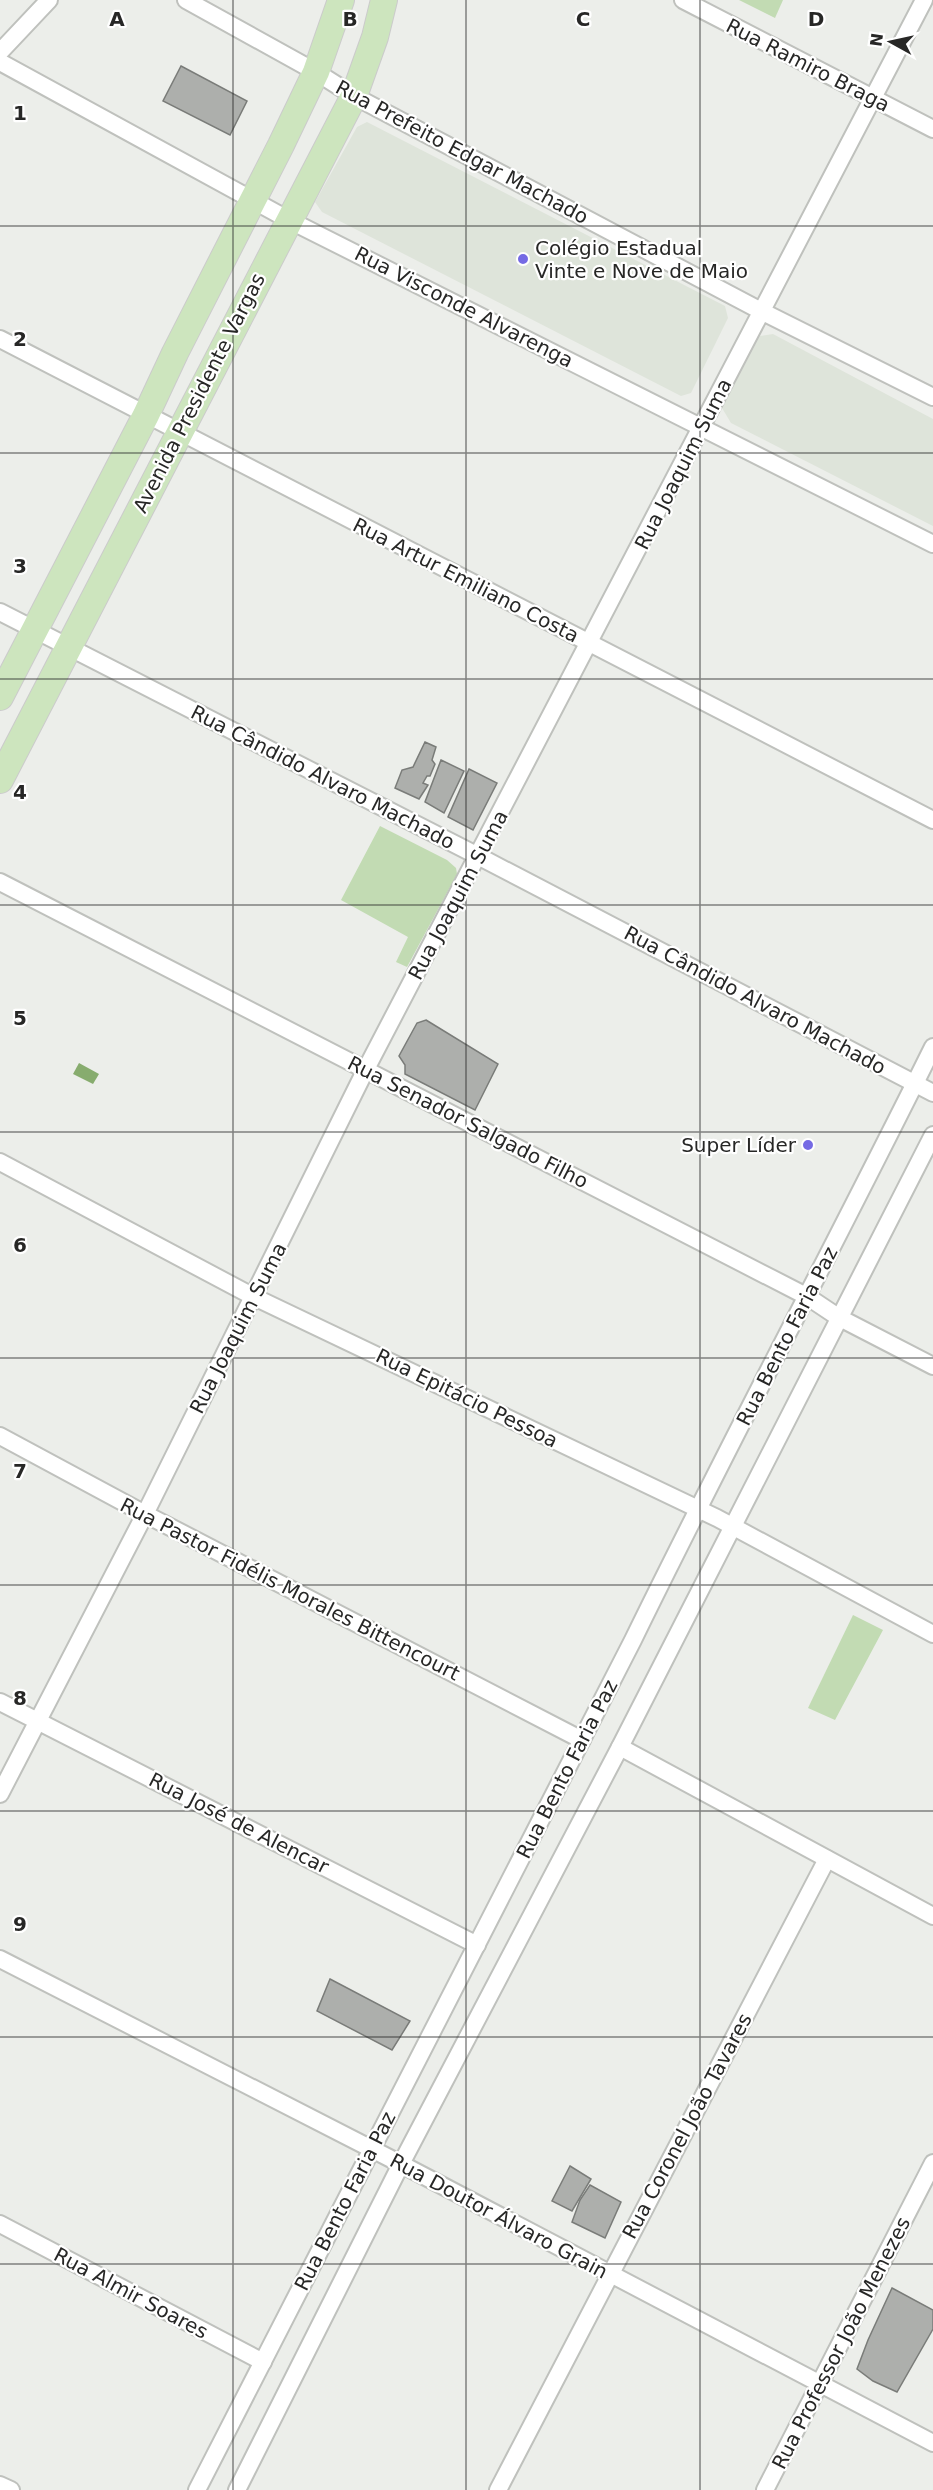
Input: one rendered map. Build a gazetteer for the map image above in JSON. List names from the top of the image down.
{
  "streets": {
    "main road": ["Avenida Presidente Vargas"],
    "street": [
      "Rua Ramiro Braga",
      "Rua Prefeito Edgar Machado",
      "Rua Visconde Alvarenga",
      "Rua Joaquim Suma",
      "Rua Artur Emiliano Costa",
      "Rua Cândido Alvaro Machado",
      "Rua Senador Salgado Filho",
      "Rua Bento Faria Paz",
      "Rua Epitácio Pessoa",
      "Rua Pastor Fidélis Morales Bittencourt",
      "Rua José de Alencar",
      "Rua Coronel João Tavares",
      "Rua Doutor Álvaro Grain",
      "Rua Almir Soares",
      "Rua Professor João Menezes"
    ]
  },
  "crossings": [
    ["Rua Ramiro Braga", "Rua Joaquim Suma"],
    ["Rua Prefeito Edgar Machado", "Avenida Presidente Vargas"],
    ["Rua Prefeito Edgar Machado", "Rua Joaquim Suma"],
    ["Rua Visconde Alvarenga", "Avenida Presidente Vargas"],
    ["Rua Visconde Alvarenga", "Rua Joaquim Suma"],
    ["Avenida Presidente Vargas", "Rua Artur Emiliano Costa"],
    ["Avenida Presidente Vargas", "Rua Cândido Alvaro Machado"],
    ["Rua Joaquim Suma", "Rua Artur Emiliano Costa"],
    ["Rua Joaquim Suma", "Rua Cândido Alvaro Machado"],
    ["Rua Joaquim Suma", "Rua Senador Salgado Filho"],
    ["Rua Joaquim Suma", "Rua Epitácio Pessoa"],
    ["Rua Joaquim Suma", "Rua Pastor Fidélis Morales Bittencourt"],
    ["Rua Joaquim Suma", "Rua José de Alencar"],
    ["Rua Cândido Alvaro Machado", "Rua Bento Faria Paz"],
    ["Rua Senador Salgado Filho", "Rua Bento Faria Paz"],
    ["Rua Bento Faria Paz", "Rua Epitácio Pessoa"],
    ["Rua Bento Faria Paz", "Rua Pastor Fidélis Morales Bittencourt"],
    ["Rua Bento Faria Paz", "Rua José de Alencar"],
    ["Rua Bento Faria Paz", "Rua Doutor Álvaro Grain"],
    ["Rua Bento Faria Paz", "Rua Almir Soares"],
    ["Rua Coronel João Tavares", "Rua Doutor Álvaro Grain"],
    ["Rua Doutor Álvaro Grain", "Rua Professor João Menezes"]
  ],
  "places": ["Colégio Estadual Vinte e Nove de Maio", "Super Líder"],
  "north": "left",
  "grid": {
    "columns": [
      "A",
      "B",
      "C",
      "D"
    ],
    "rows": [
      "1",
      "2",
      "3",
      "4",
      "5",
      "6",
      "7",
      "8",
      "9"
    ]
  }
}
